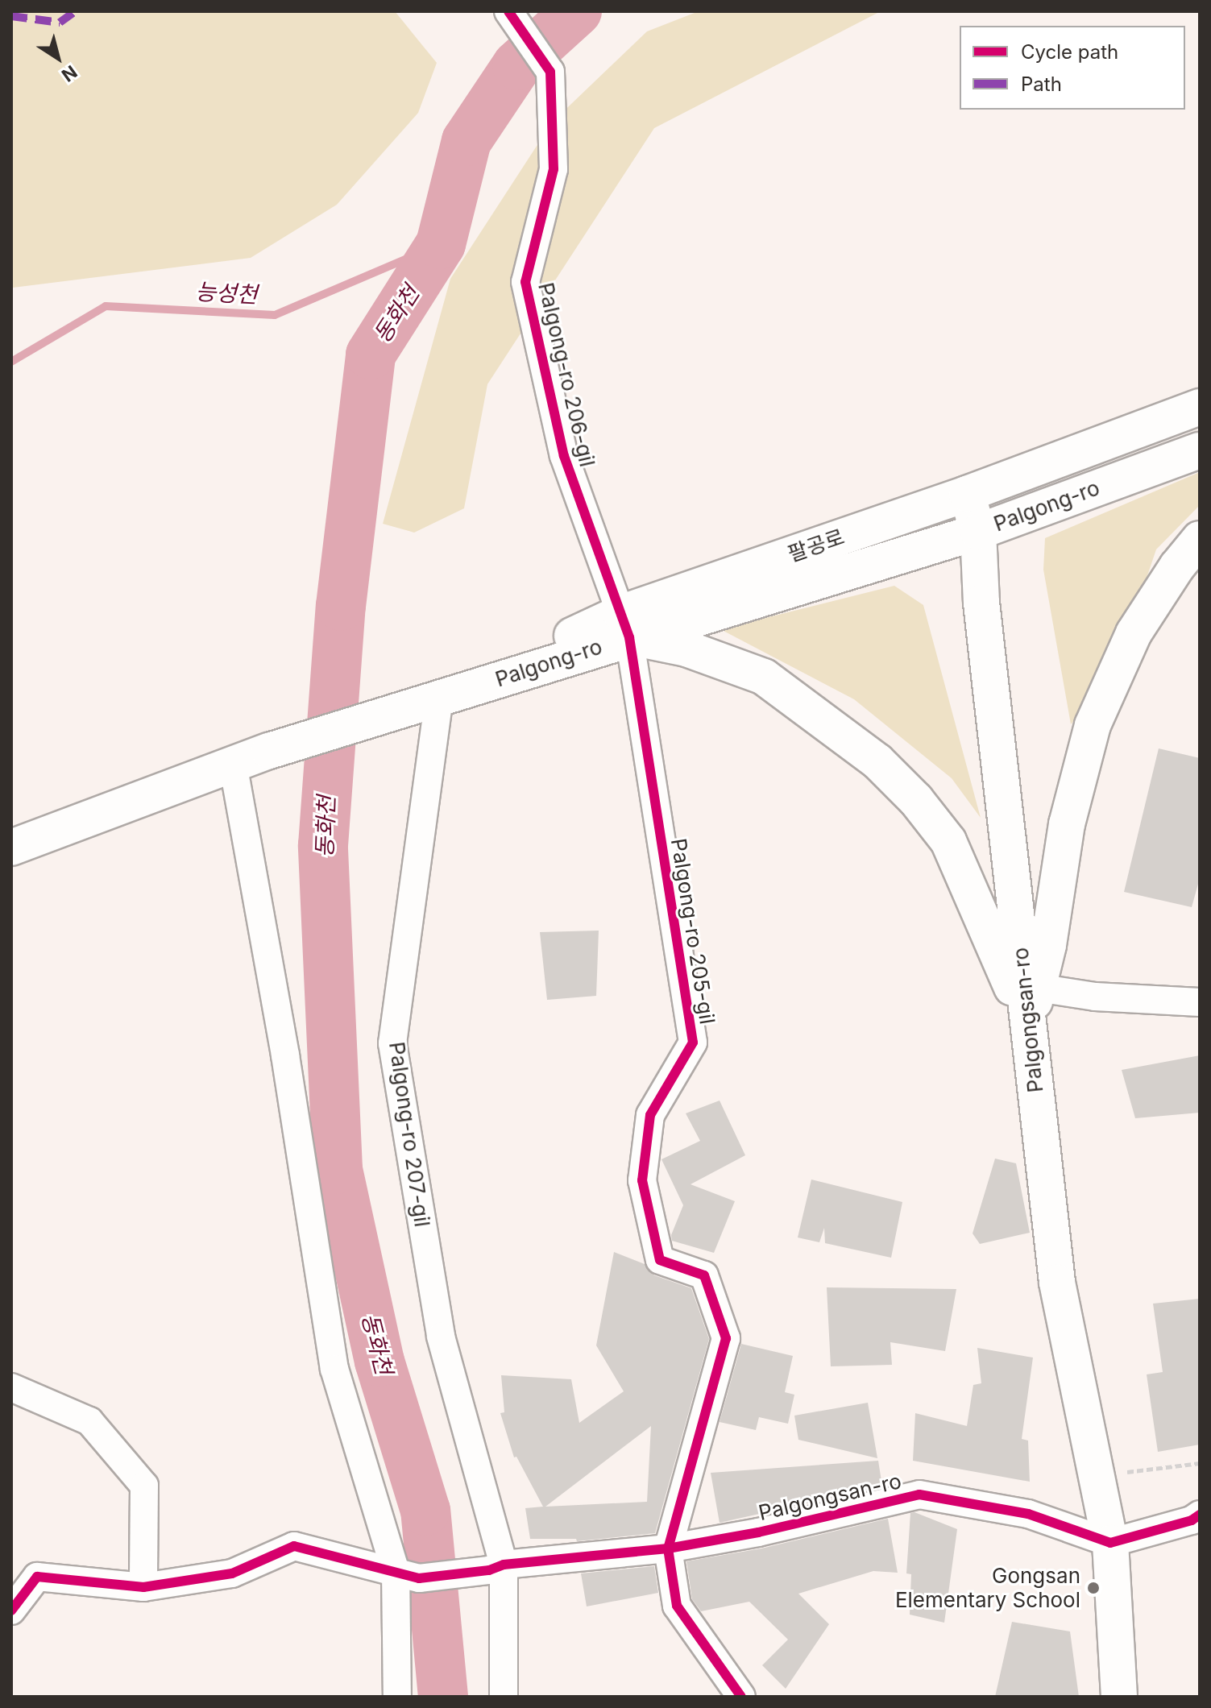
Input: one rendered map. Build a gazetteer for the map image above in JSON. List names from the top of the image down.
{
  "streets": {
    "main road": ["Palgong-ro", "팔공로", "Palgongsan-ro"],
    "street": ["Palgong-ro 206-gil", "Palgong-ro 205-gil", "Palgong-ro 207-gil"]
  },
  "crossings": [
    ["Palgong-ro 206-gil", "Palgong-ro"],
    ["Palgong-ro 206-gil", "팔공로"],
    ["Palgong-ro 206-gil", "Palgong-ro 205-gil"],
    ["Palgong-ro", "팔공로"],
    ["Palgong-ro", "Palgong-ro 205-gil"],
    ["Palgong-ro", "Palgongsan-ro"],
    ["Palgong-ro", "Palgong-ro 207-gil"],
    ["팔공로", "Palgong-ro 205-gil"],
    ["팔공로", "Palgongsan-ro"],
    ["Palgong-ro 205-gil", "Palgongsan-ro"],
    ["Palgongsan-ro", "Palgong-ro 207-gil"]
  ],
  "water": ["능성천", "동화천"],
  "places": ["Gongsan Elementary School"],
  "legend": ["Cycle path", "Path"],
  "north": "bottom right"
}
